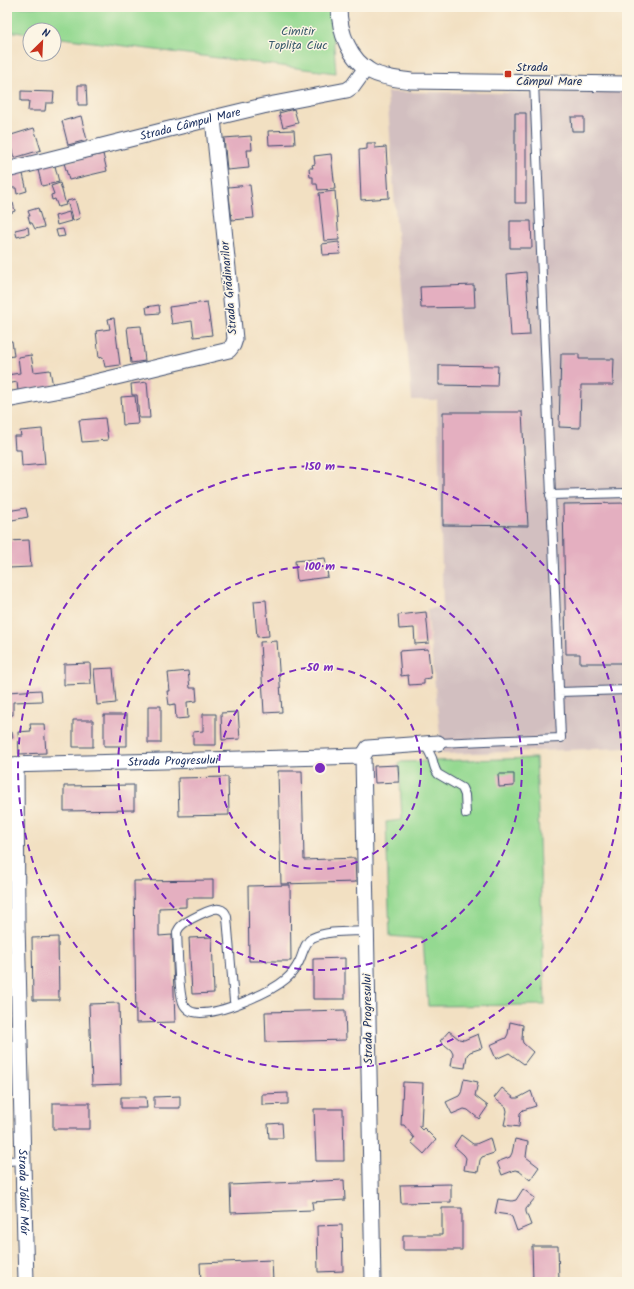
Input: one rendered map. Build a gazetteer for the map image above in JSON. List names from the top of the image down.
{
  "streets": {
    "street": [
      "Strada Câmpul Mare",
      "Strada Grădinarilor",
      "Strada Progresului",
      "Strada Jókai Mór"
    ]
  },
  "crossings": [
    ["Strada Câmpul Mare", "Strada Grădinarilor"],
    ["Strada Progresului", "Strada Jókai Mór"]
  ],
  "parks": ["Cimitir Toplița Ciuc"],
  "places": {
    "transit": ["Strada Câmpul Mare"]
  },
  "north": "top right",
  "rings": ["150 m", "100 m", "50 m"]
}
